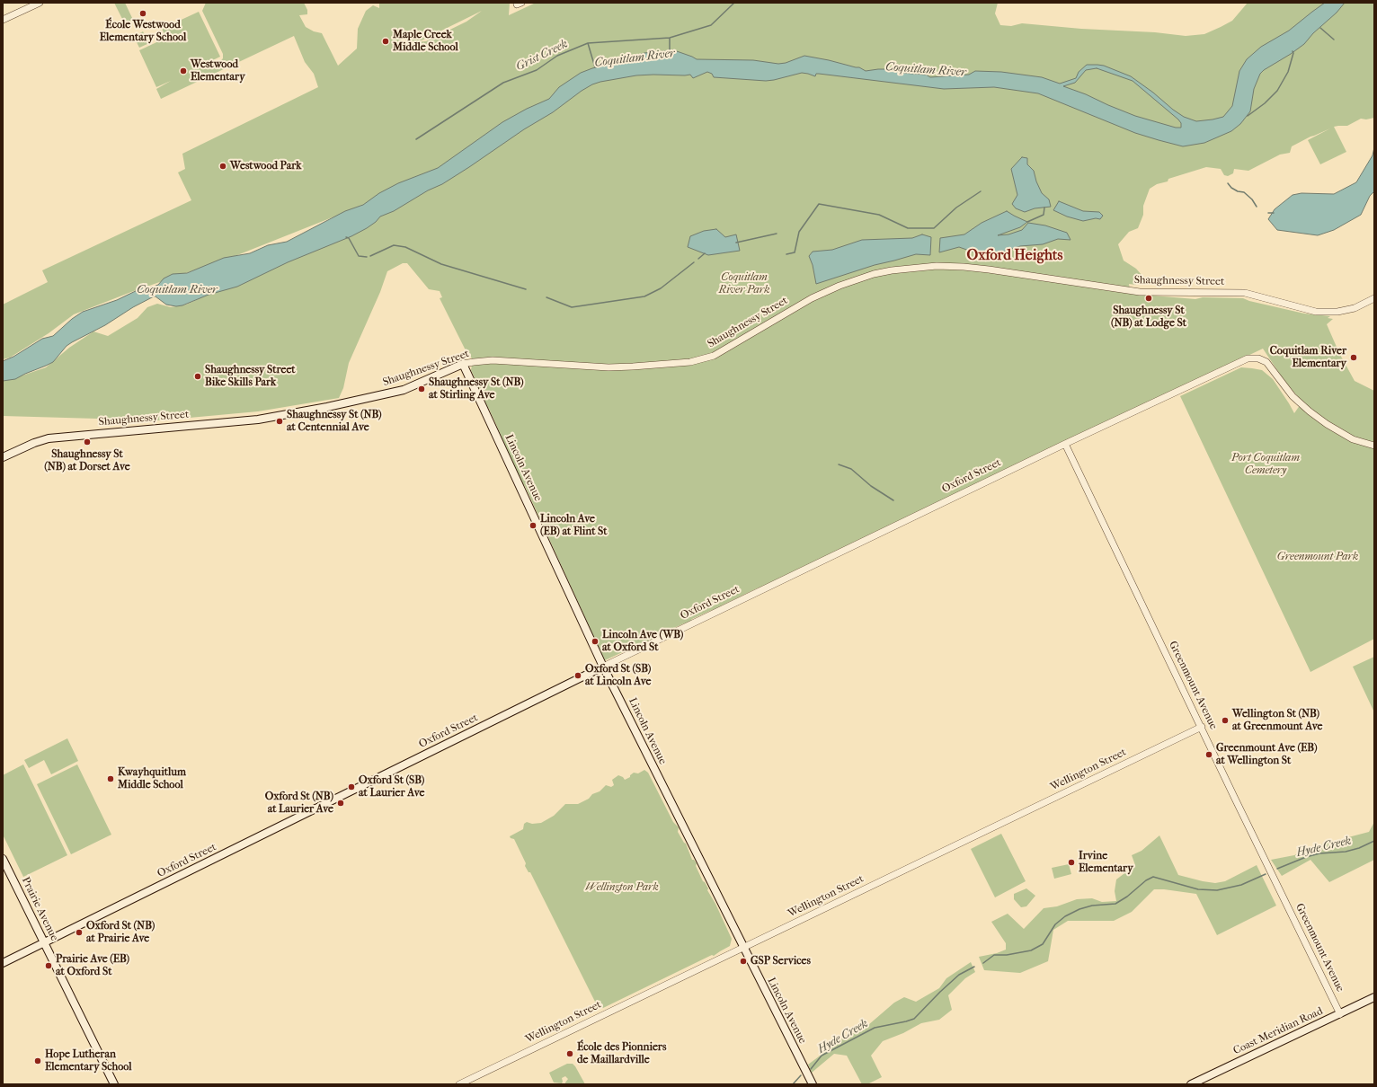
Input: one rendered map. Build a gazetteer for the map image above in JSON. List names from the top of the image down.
{
  "streets": {
    "main road": [
      "Shaughnessy Street",
      "Lincoln Avenue",
      "Oxford Street",
      "Prairie Avenue",
      "Coast Meridian Road"
    ],
    "street": ["Greenmount Avenue", "Wellington Street"]
  },
  "crossings": [
    ["Shaughnessy Street", "Lincoln Avenue"],
    ["Lincoln Avenue", "Oxford Street"],
    ["Lincoln Avenue", "Wellington Street"],
    ["Oxford Street", "Greenmount Avenue"],
    ["Oxford Street", "Prairie Avenue"],
    ["Greenmount Avenue", "Wellington Street"],
    ["Greenmount Avenue", "Coast Meridian Road"]
  ],
  "districts": ["Oxford Heights"],
  "water": ["Grist Creek", "Coquitlam River", "Hyde Creek"],
  "parks": [
    "Coquitlam River Park",
    "Port Coquitlam Cemetery",
    "Greenmount Park",
    "Wellington Park"
  ],
  "places": [
    "École Westwood Elementary School",
    "Maple Creek Middle School",
    "Westwood Elementary",
    "Westwood Park",
    "Shaughnessy St (NB) at Lodge St",
    "Coquitlam River Elementary",
    "Shaughnessy Street Bike Skills Park",
    "Shaughnessy St (NB) at Stirling Ave",
    "Shaughnessy St (NB) at Centennial Ave",
    "Shaughnessy St (NB) at Dorset Ave",
    "Lincoln Ave (EB) at Flint St",
    "Lincoln Ave (WB) at Oxford St",
    "Oxford St (SB) at Lincoln Ave",
    "Wellington St (NB) at Greenmount Ave",
    "Greenmount Ave (EB) at Wellington St",
    "Kwayhquitlum Middle School",
    "Oxford St (SB) at Laurier Ave",
    "Oxford St (NB) at Laurier Ave",
    "Irvine Elementary",
    "Oxford St (NB) at Prairie Ave",
    "GSP Services",
    "Prairie Ave (EB) at Oxford St",
    "École des Pionniers de Maillardville",
    "Hope Lutheran Elementary School"
  ]
}
